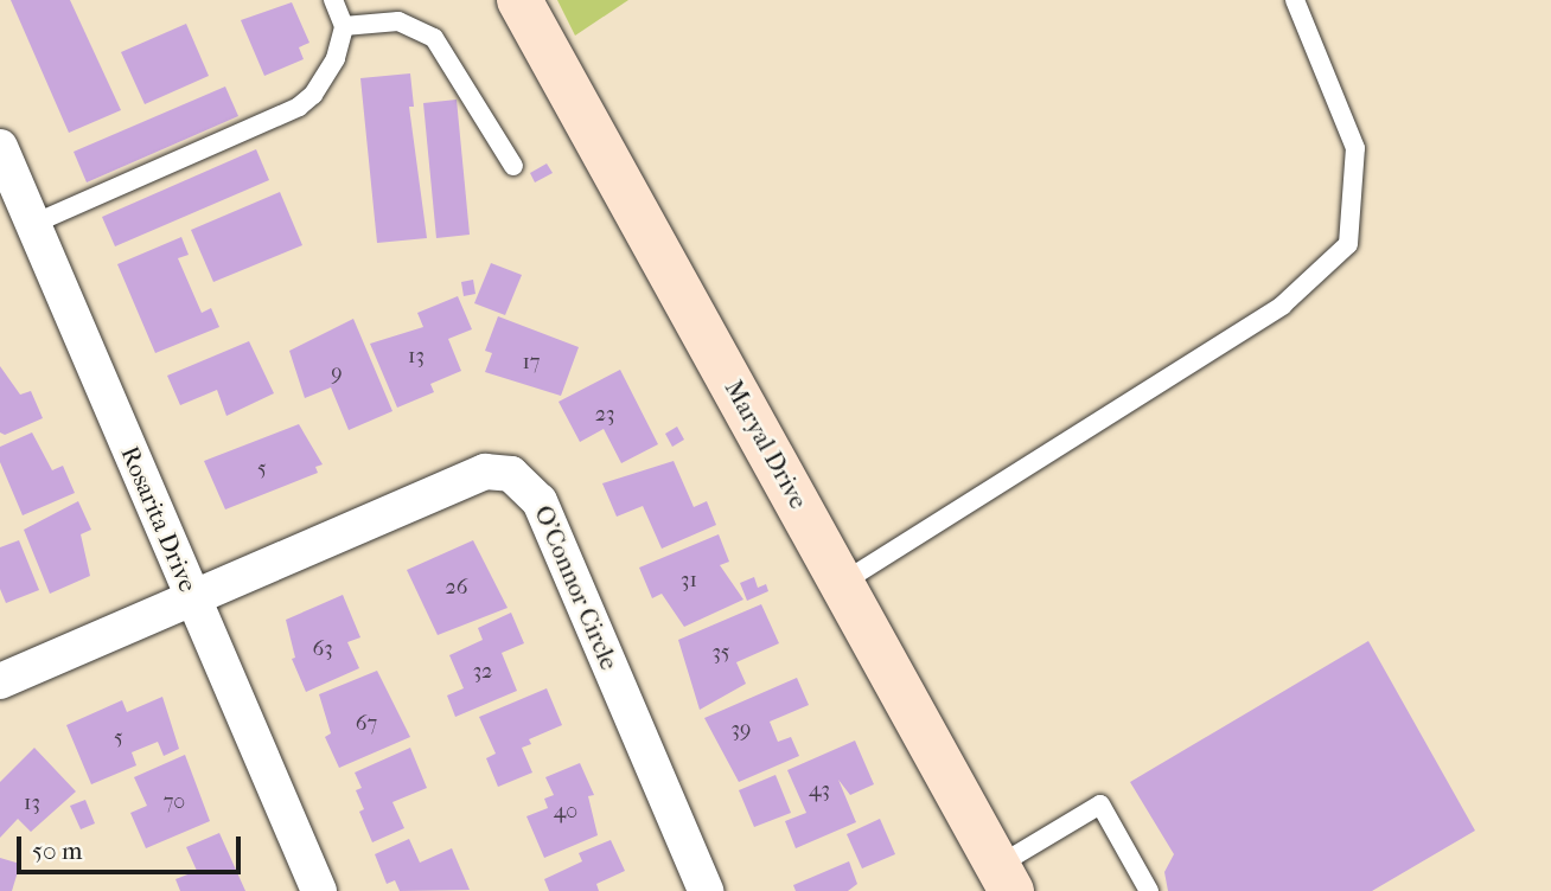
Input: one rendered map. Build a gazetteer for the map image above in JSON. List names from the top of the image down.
{
  "streets": {
    "street": ["Maryal Drive", "Rosarita Drive", "O'Connor Circle"]
  },
  "crossings": [
    ["Rosarita Drive", "O'Connor Circle"]
  ],
  "house_numbers": [
    "13",
    "17",
    "9",
    "23",
    "5",
    "31",
    "26",
    "63",
    "35",
    "32",
    "67",
    "39",
    "5",
    "43",
    "70",
    "13",
    "40"
  ],
  "scale_bar": "50 m"
}
